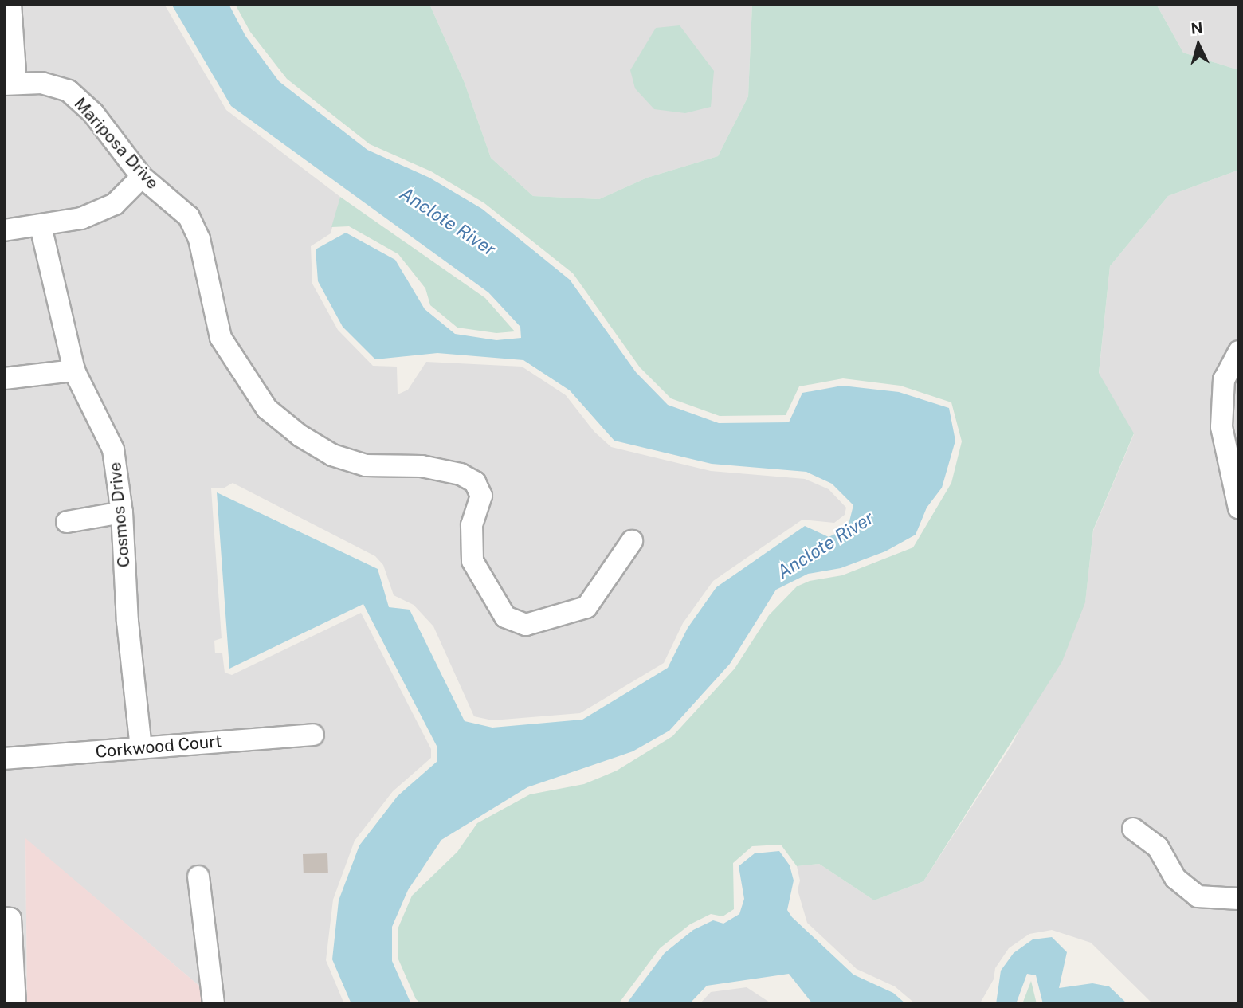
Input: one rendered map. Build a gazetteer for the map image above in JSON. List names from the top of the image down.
{
  "streets": {
    "street": ["Mariposa Drive", "Cosmos Drive", "Corkwood Court"]
  },
  "crossings": [
    ["Cosmos Drive", "Corkwood Court"]
  ],
  "water": ["Anclote River"],
  "north": "top"
}
